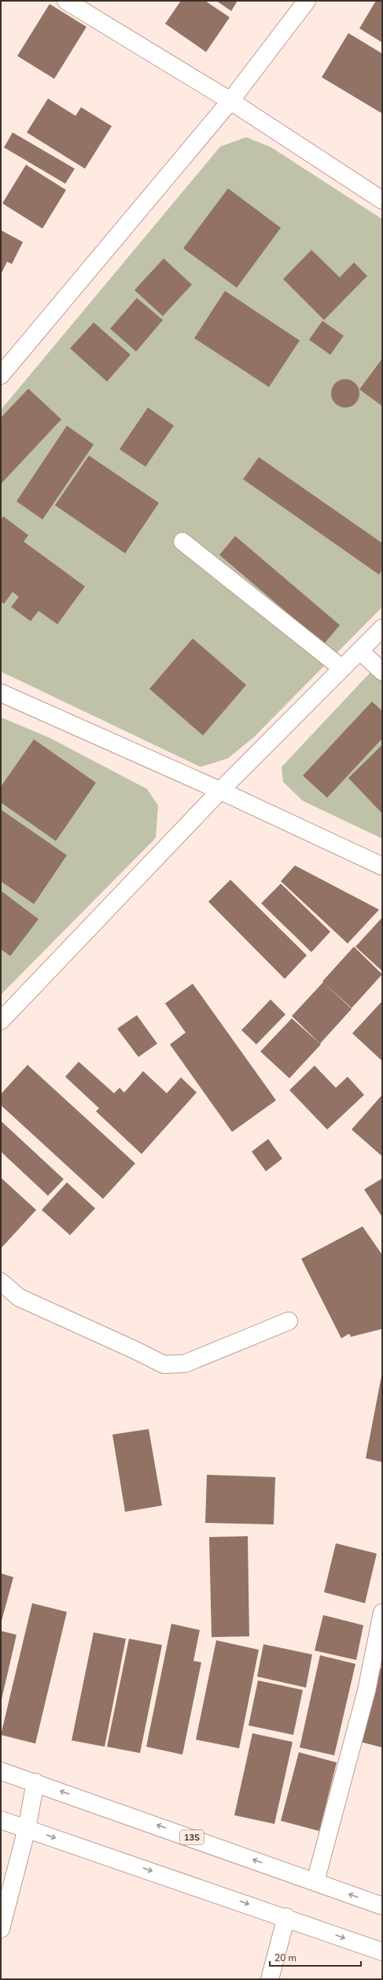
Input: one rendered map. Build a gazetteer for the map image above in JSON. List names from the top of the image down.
{
  "streets": {
    "main road": ["13S"]
  },
  "scale_bar": "20 m"
}
